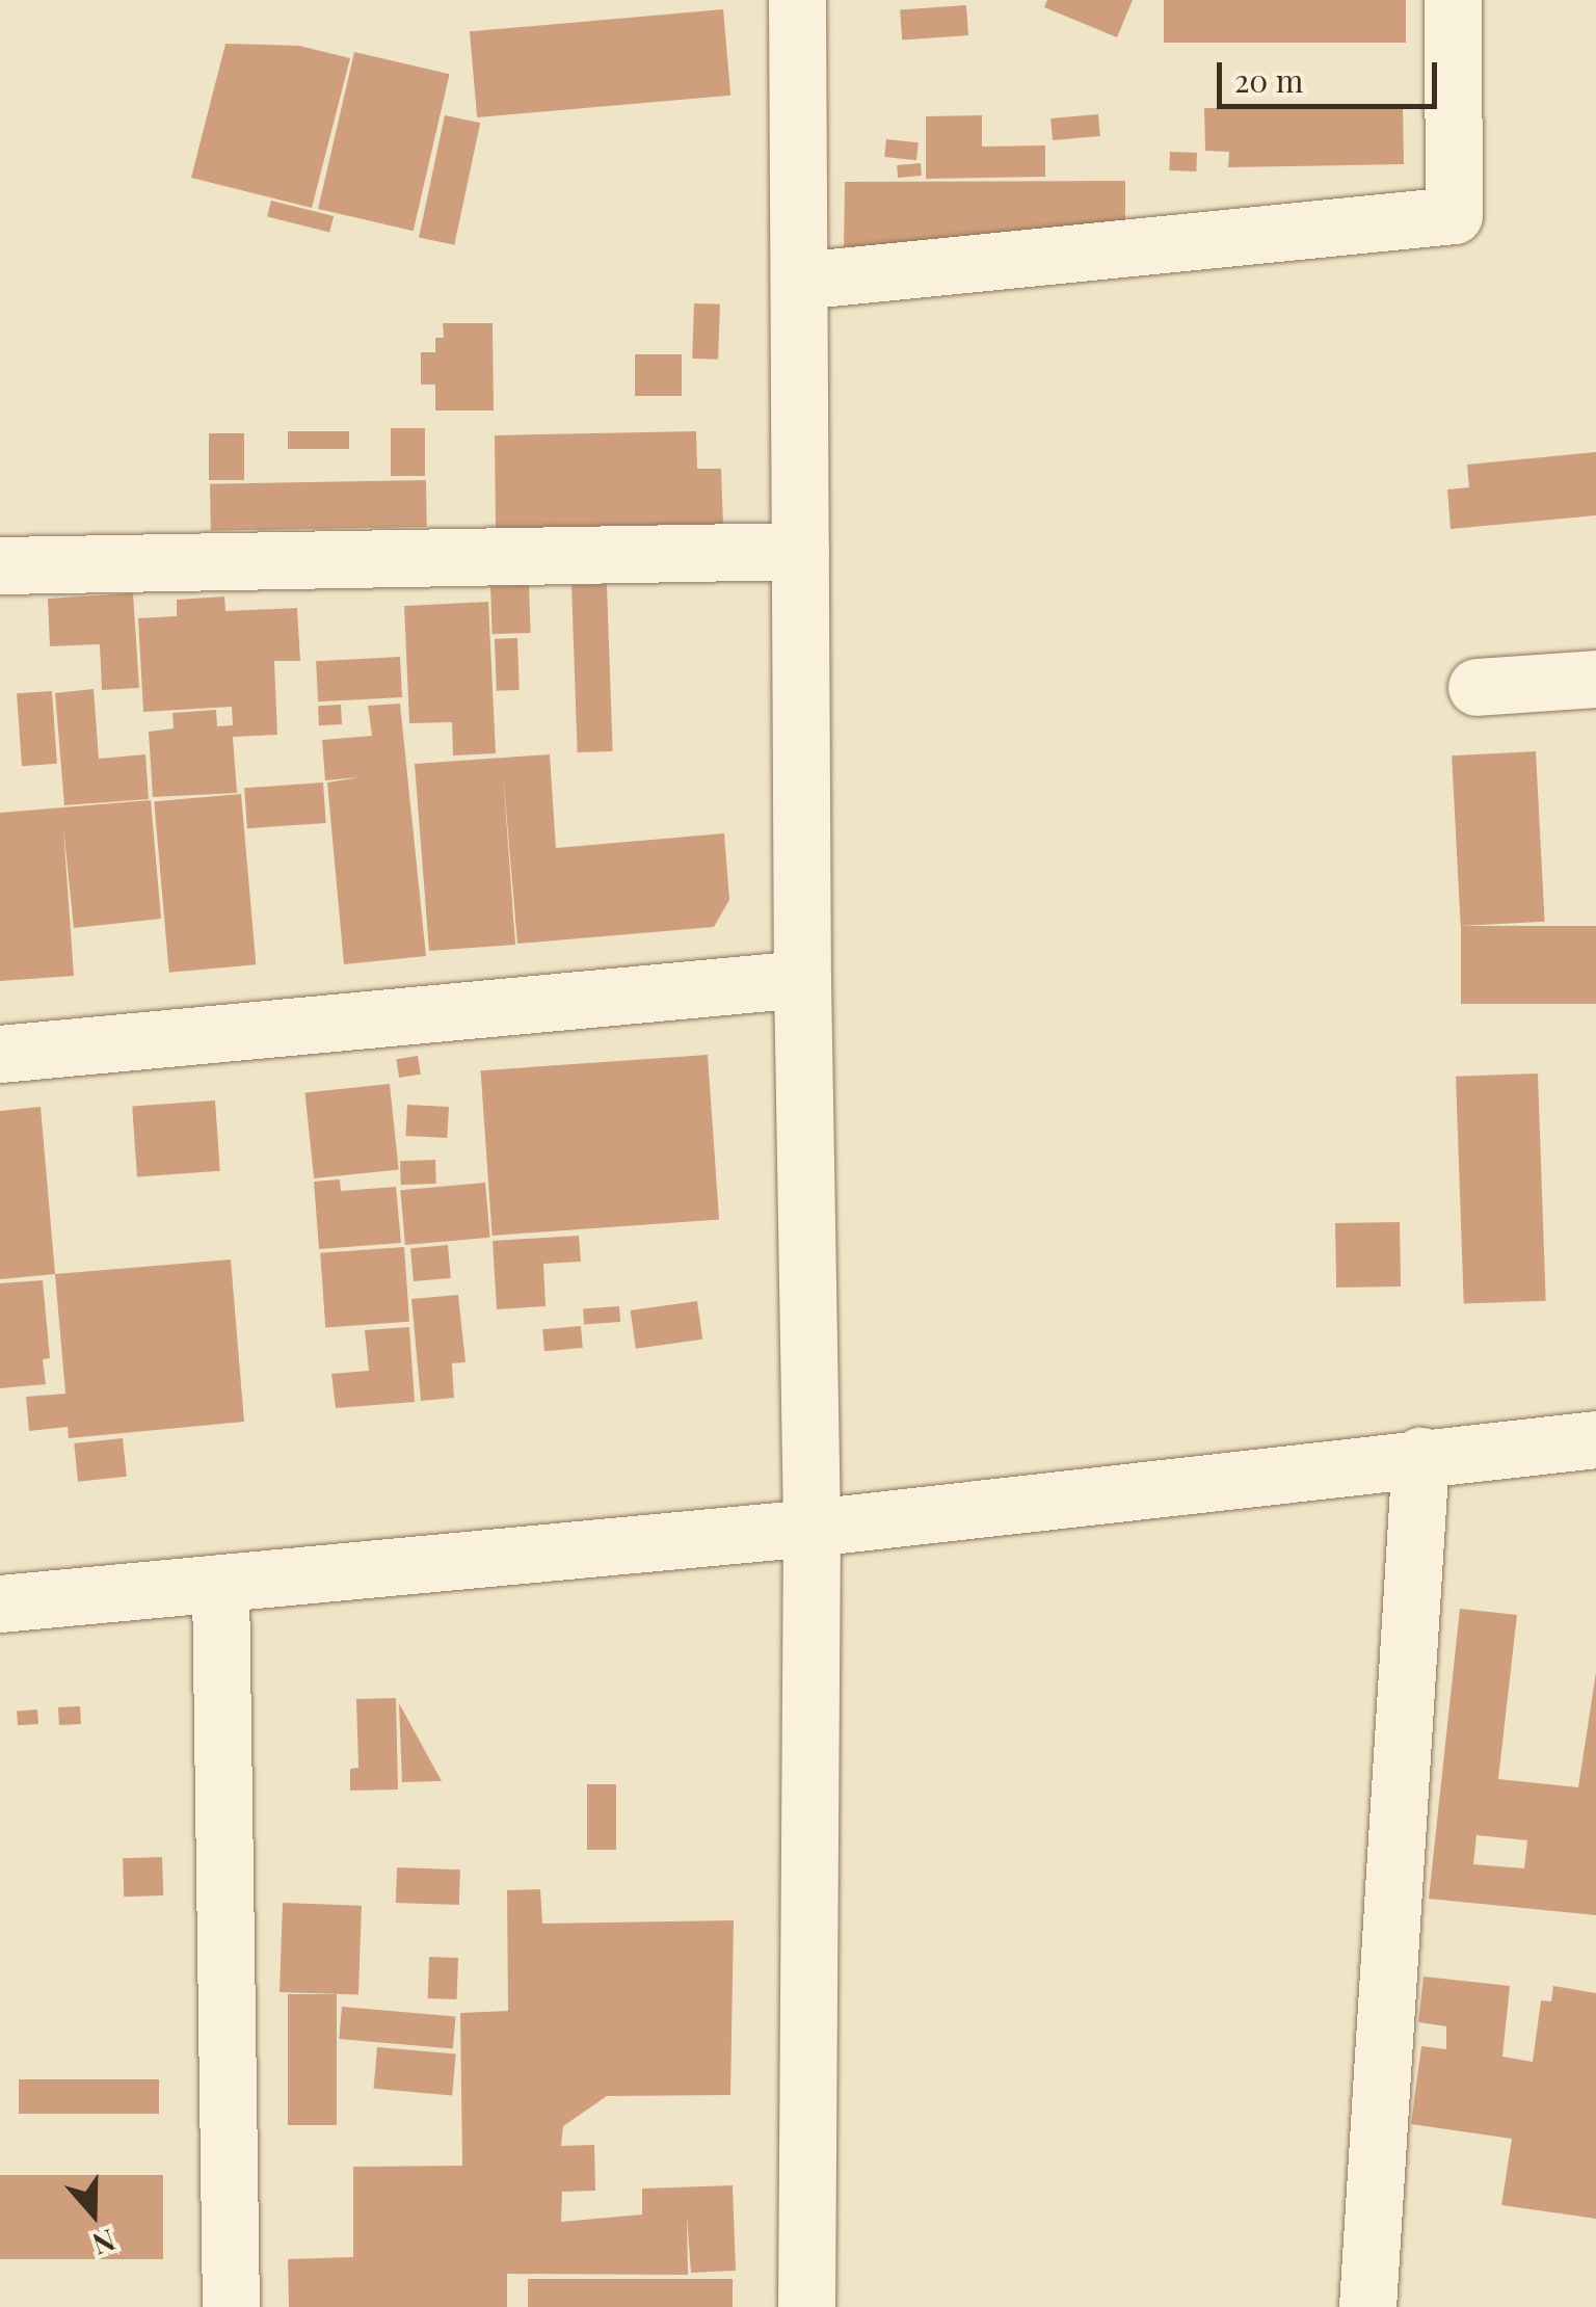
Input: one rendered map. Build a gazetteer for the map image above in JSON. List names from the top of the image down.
{
  "scale_bar": "20 m",
  "north": "bottom"
}
